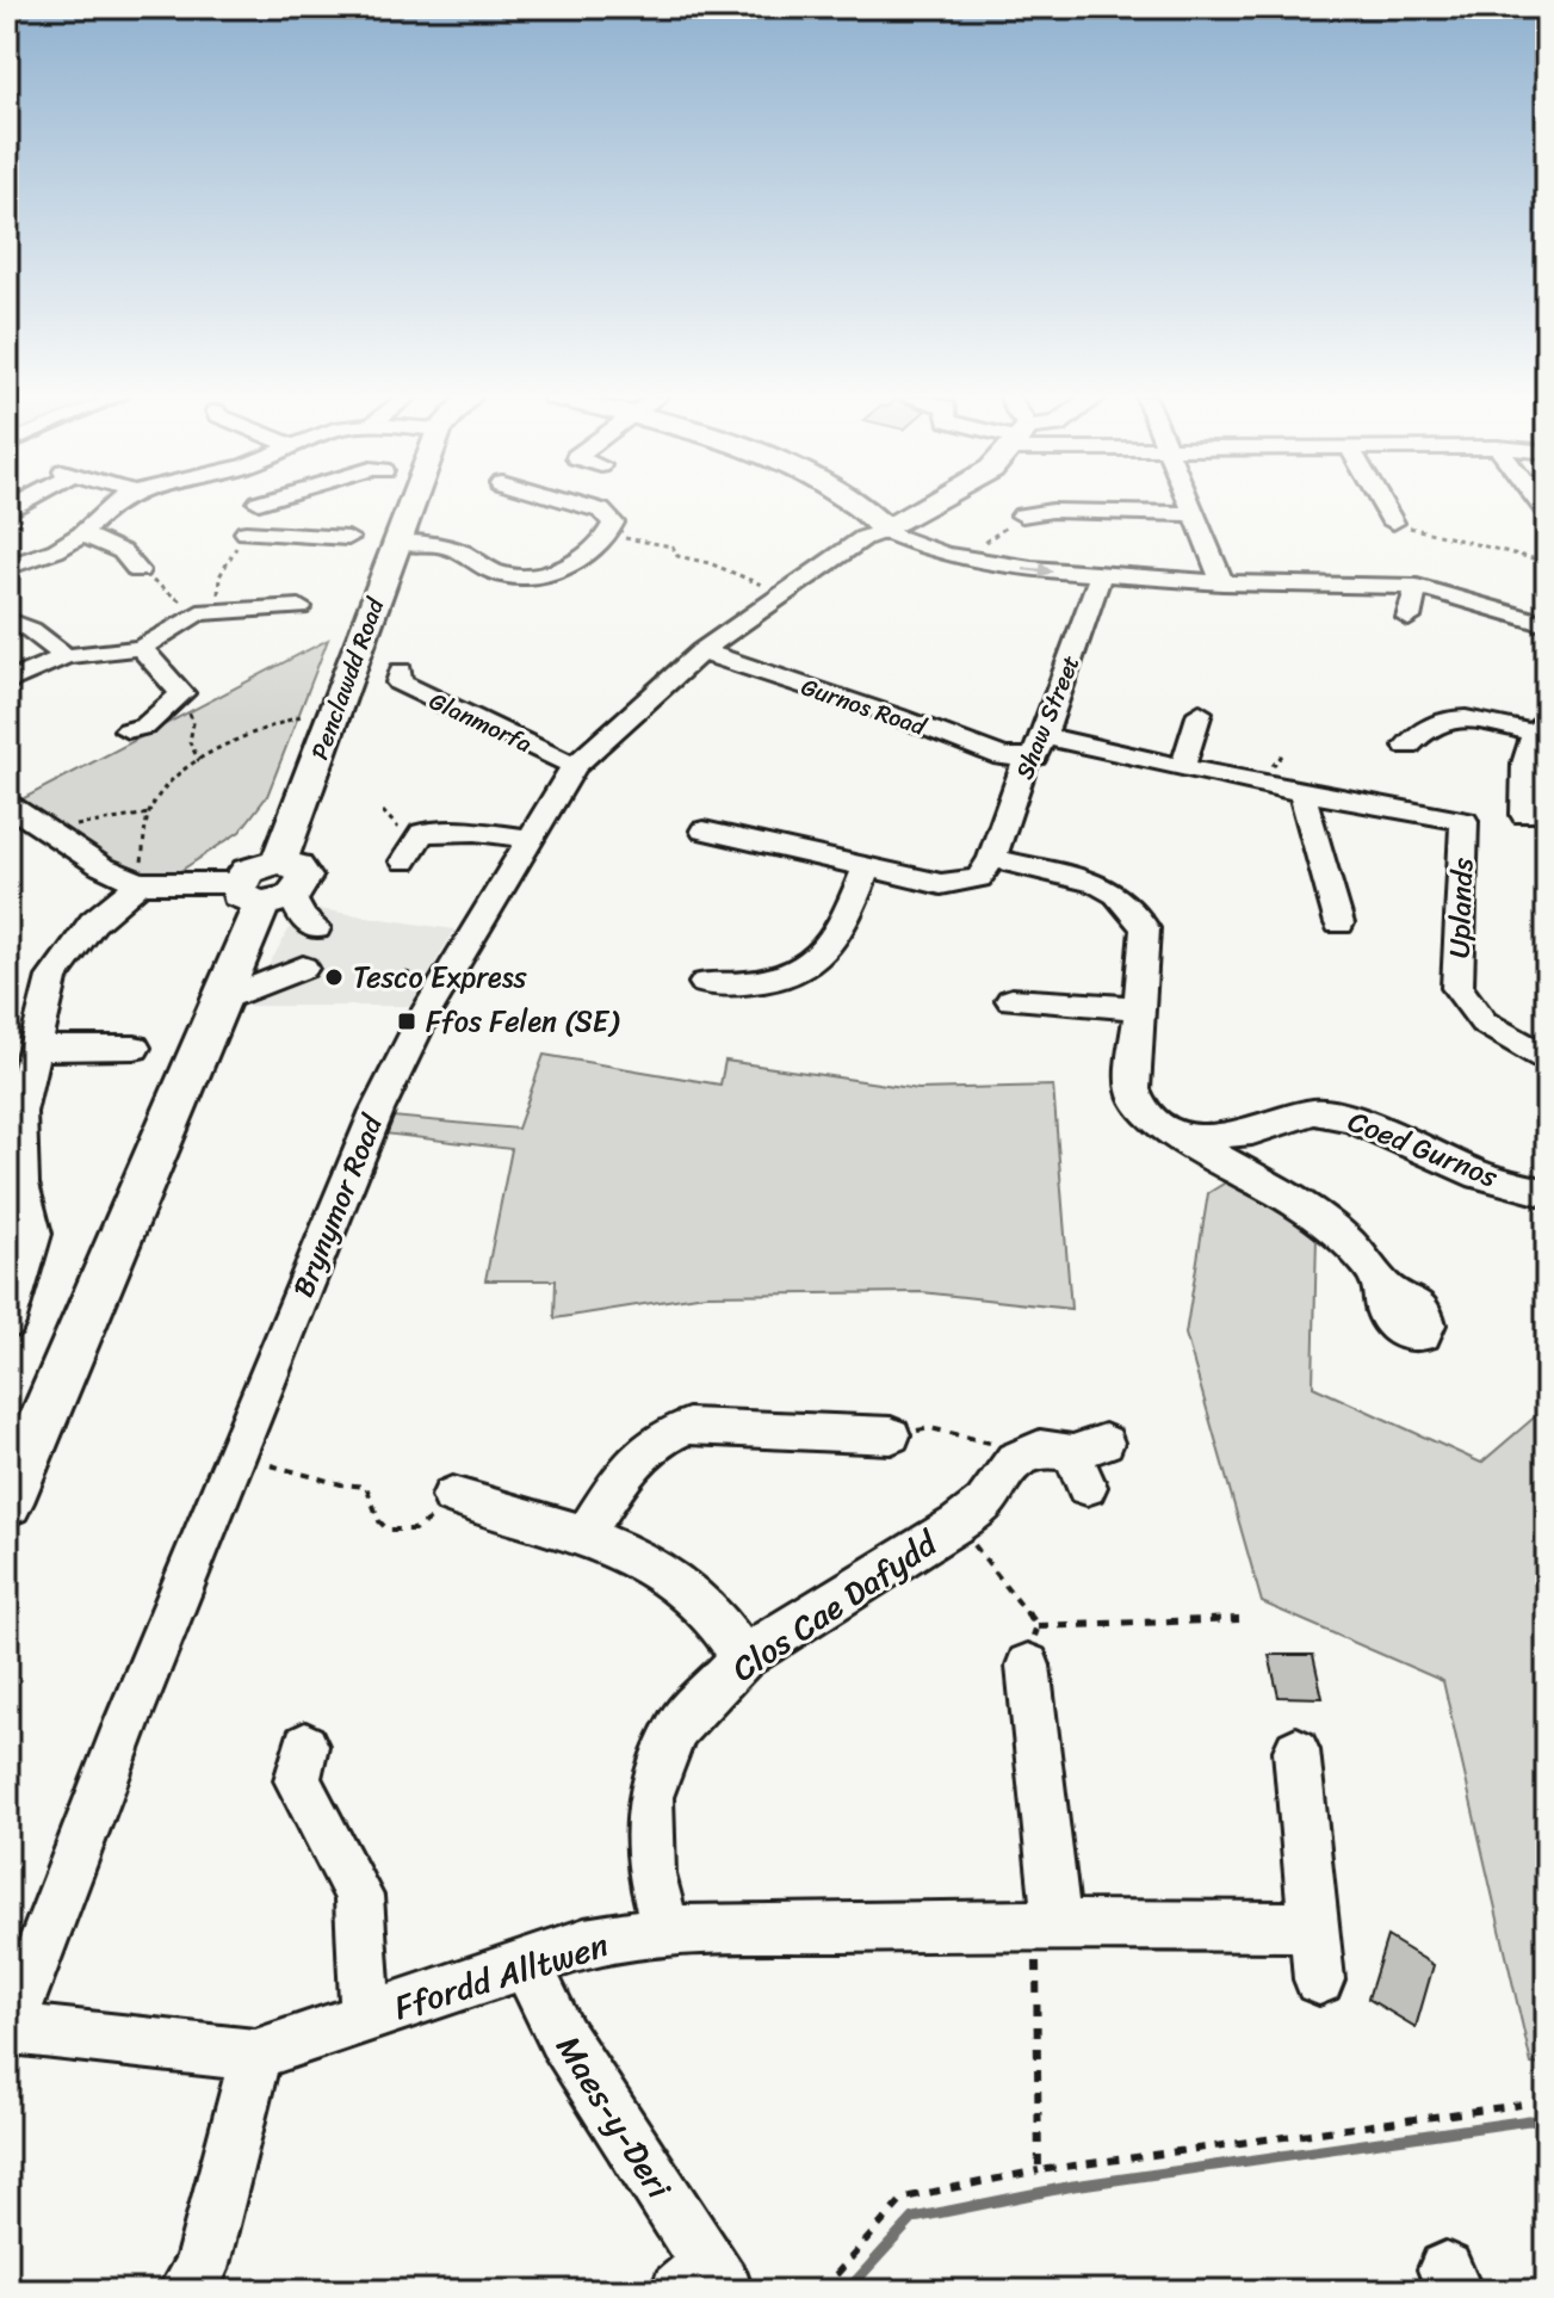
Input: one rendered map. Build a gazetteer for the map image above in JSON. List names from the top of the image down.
{
  "streets": {
    "main road": ["Penclawdd Road"],
    "street": [
      "Gurnos Road",
      "Shaw Street",
      "Glanmorfa",
      "Uplands",
      "Coed Gurnos",
      "Brynymor Road",
      "Clos Cae Dafydd",
      "Ffordd Alltwen",
      "Maes-y-Deri"
    ]
  },
  "crossings": [
    ["Gurnos Road", "Shaw Street"],
    ["Gurnos Road", "Uplands"],
    ["Gurnos Road", "Brynymor Road"],
    ["Shaw Street", "Uplands"],
    ["Glanmorfa", "Brynymor Road"],
    ["Brynymor Road", "Ffordd Alltwen"],
    ["Clos Cae Dafydd", "Ffordd Alltwen"],
    ["Ffordd Alltwen", "Maes-y-Deri"]
  ],
  "places": {
    "other": ["Tesco Express"],
    "transit": ["Ffos Felen (SE)"]
  }
}
